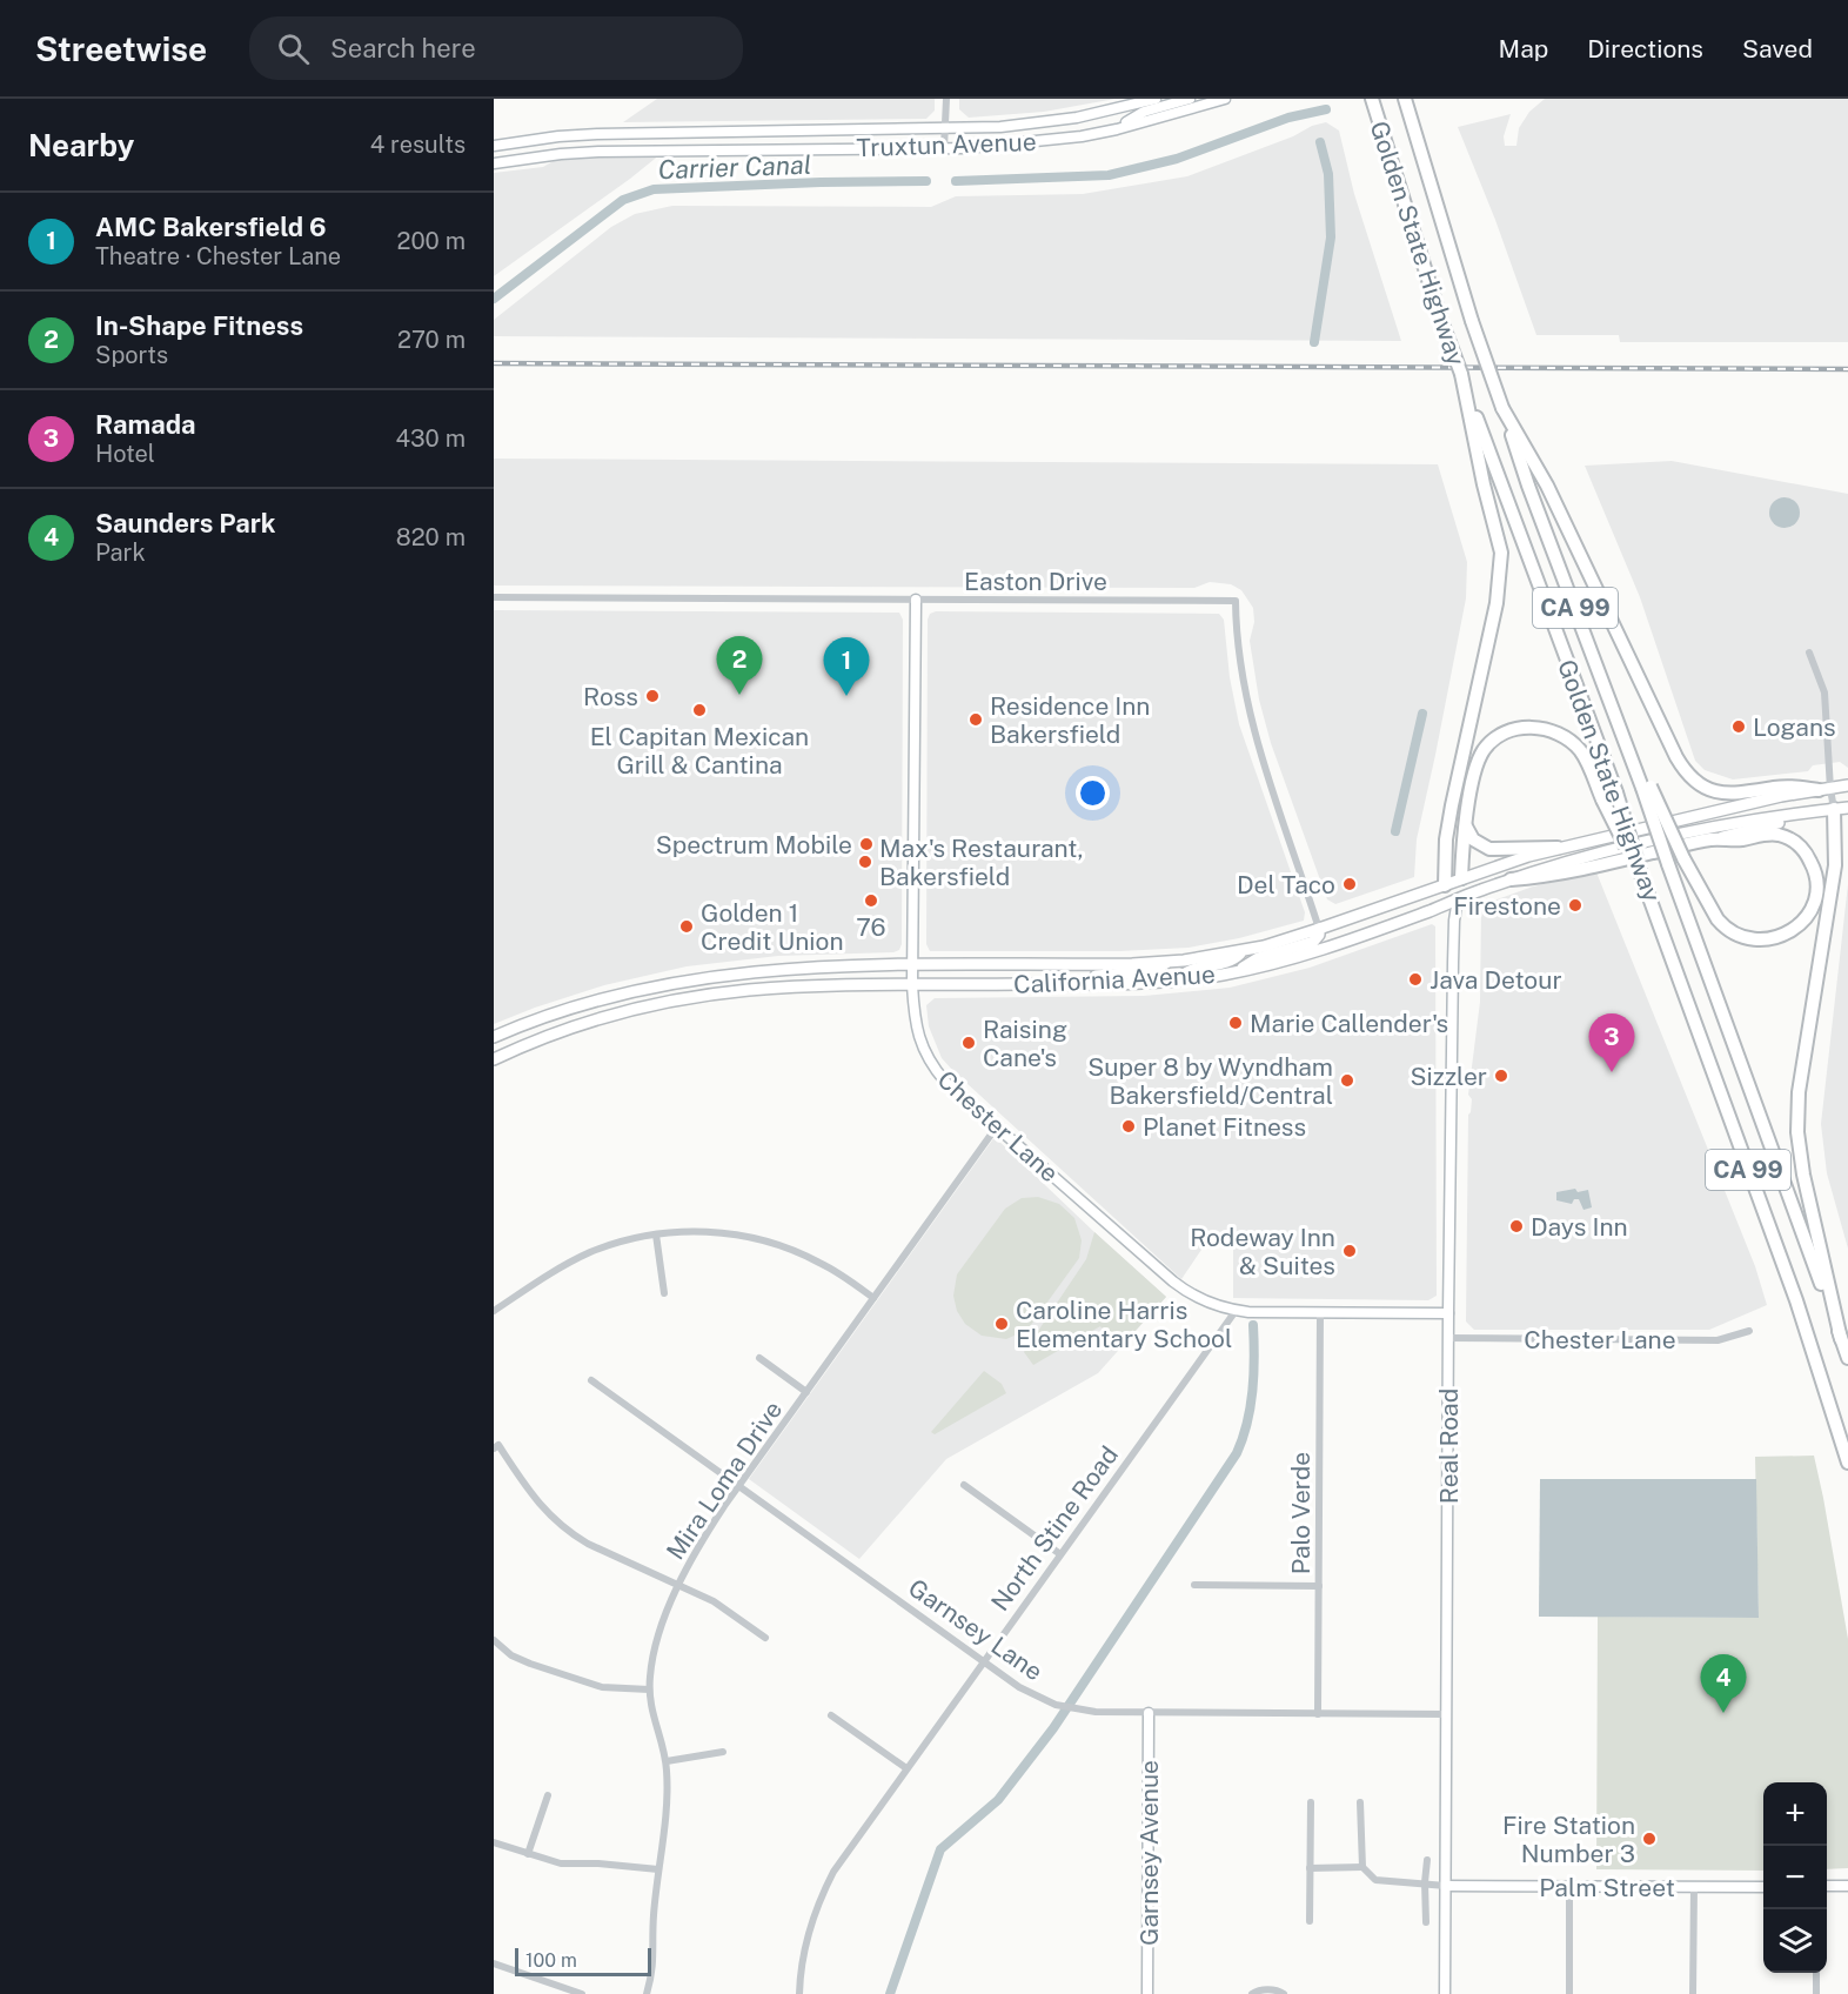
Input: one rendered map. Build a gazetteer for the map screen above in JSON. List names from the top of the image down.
{
  "streets": {
    "highway": ["Golden State Highway", "CA 99"],
    "main road": ["California Avenue"],
    "street": [
      "Truxtun Avenue",
      "Easton Drive",
      "Chester Lane",
      "Real Road",
      "Mira Loma Drive",
      "Palo Verde",
      "North Stine Road",
      "Garnsey Lane",
      "Garnsey Avenue",
      "Palm Street"
    ]
  },
  "crossings": [
    ["Easton Drive", "California Avenue"],
    ["Easton Drive", "Chester Lane"],
    ["California Avenue", "Chester Lane"],
    ["California Avenue", "Real Road"],
    ["Chester Lane", "Real Road"],
    ["Chester Lane", "Mira Loma Drive"],
    ["Chester Lane", "Palo Verde"],
    ["Chester Lane", "North Stine Road"],
    ["Real Road", "Garnsey Lane"],
    ["Real Road", "Palm Street"],
    ["Mira Loma Drive", "Garnsey Lane"],
    ["Palo Verde", "Garnsey Lane"],
    ["North Stine Road", "Garnsey Lane"],
    ["Garnsey Lane", "Garnsey Avenue"]
  ],
  "water": ["Carrier Canal"],
  "places": [
    "Ross",
    "El Capitan Mexican Grill & Cantina",
    "Residence Inn Bakersfield",
    "Logans",
    "Spectrum Mobile",
    "Max's Restaurant, Bakersfield",
    "Del Taco",
    "76",
    "Firestone",
    "Golden 1 Credit Union",
    "Java Detour",
    "Marie Callender's",
    "Raising Cane's",
    "Sizzler",
    "Super 8 by Wyndham Bakersfield/Central",
    "Planet Fitness",
    "Days Inn",
    "Rodeway Inn & Suites",
    "Caroline Harris Elementary School",
    "Fire Station Number 3"
  ],
  "scale_bar": "100 m",
  "page": {
    "header": "Streetwise",
    "search": "Search here",
    "nav": ["Map", "Directions", "Saved"],
    "heading": ["Nearby", "4 results"],
    "list": [
      {
        "mark": "1",
        "name": "AMC Bakersfield 6",
        "note": "Theatre · Chester Lane",
        "value": "200 m"
      },
      {
        "mark": "2",
        "name": "In-Shape Fitness",
        "note": "Sports",
        "value": "270 m"
      },
      {
        "mark": "3",
        "name": "Ramada",
        "note": "Hotel",
        "value": "430 m"
      },
      {
        "mark": "4",
        "name": "Saunders Park",
        "note": "Park",
        "value": "820 m"
      }
    ],
    "pins": [
      "2",
      "1",
      "3",
      "4"
    ],
    "map_buttons": ["+", "−"],
    "scale": "100 m"
  }
}
